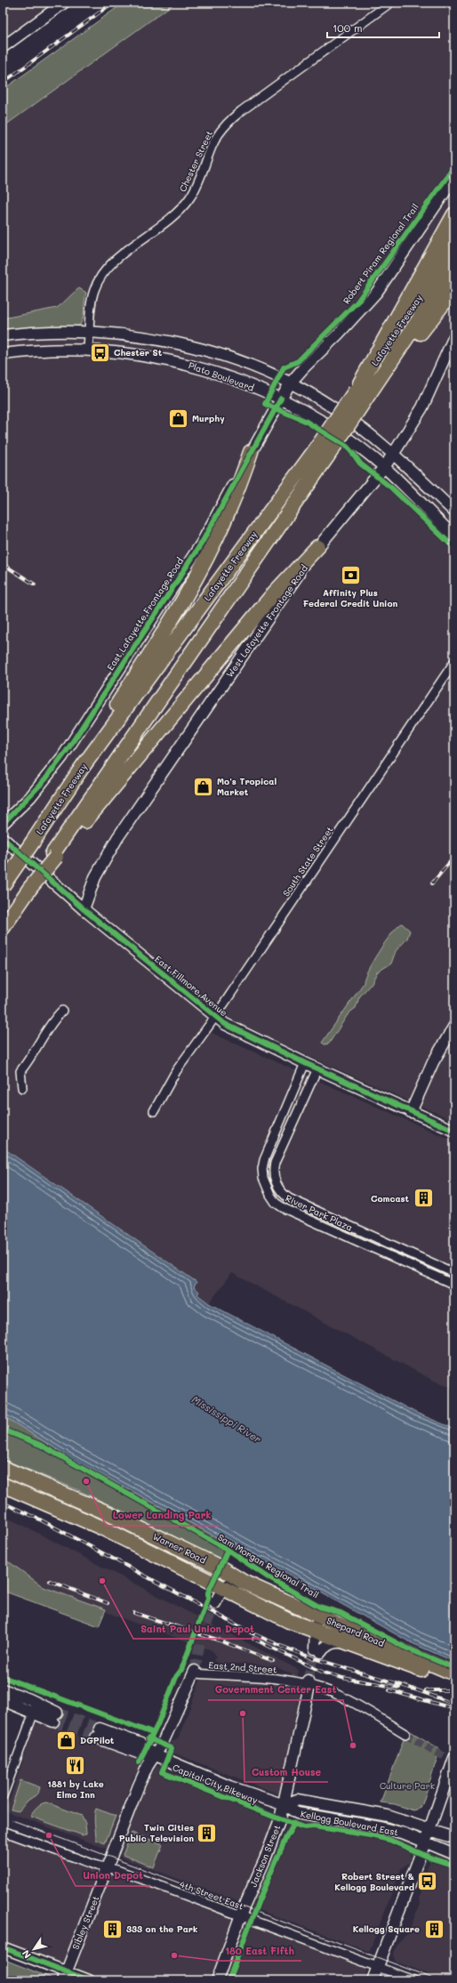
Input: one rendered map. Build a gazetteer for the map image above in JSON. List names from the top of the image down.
{
  "streets": {
    "highway": ["Lafayette Freeway", "Warner Road", "Shepard Road"],
    "main road": [
      "Plato Boulevard",
      "East Lafayette Frontage Road",
      "West Lafayette Frontage Road",
      "East Fillmore Avenue",
      "Kellogg Boulevard East",
      "Jackson Street",
      "Sibley Street"
    ],
    "street": [
      "Chester Street",
      "South State Street",
      "River Park Plaza",
      "East 2nd Street",
      "4th Street East"
    ],
    "cycle path": ["Robert Piram Regional Trail", "Sam Morgan Regional Trail", "Capital City Bikeway"]
  },
  "crossings": [
    ["Chester Street", "Plato Boulevard"],
    ["Plato Boulevard", "East Lafayette Frontage Road"],
    ["Plato Boulevard", "West Lafayette Frontage Road"],
    ["West Lafayette Frontage Road", "East Fillmore Avenue"],
    ["South State Street", "East Fillmore Avenue"],
    ["East Fillmore Avenue", "River Park Plaza"],
    ["Warner Road", "Shepard Road"],
    ["East 2nd Street", "Jackson Street"],
    ["East 2nd Street", "Sibley Street"],
    ["Kellogg Boulevard East", "Jackson Street"],
    ["Kellogg Boulevard East", "Sibley Street"],
    ["Jackson Street", "4th Street East"],
    ["4th Street East", "Sibley Street"]
  ],
  "water": ["Mississippi River"],
  "parks": ["Culture Park"],
  "places": {
    "bus stop": ["Chester St", "Robert Street & Kellogg Boulevard"],
    "shop": ["Murphy", "Mo's Tropical Market", "DGPilot"],
    "bank": ["Affinity Plus Federal Credit Union"],
    "building": [
      "Comcast",
      "Twin Cities Public Television",
      "333 on the Park",
      "Kellogg Square"
    ],
    "other": [
      "Lower Landing Park",
      "Saint Paul Union Depot",
      "Custom House",
      "Government Center East",
      "Union Depot",
      "180 East Fifth"
    ],
    "restaurant": ["1881 by Lake Elmo Inn"]
  },
  "scale_bar": "100 m",
  "north": "bottom left"
}
